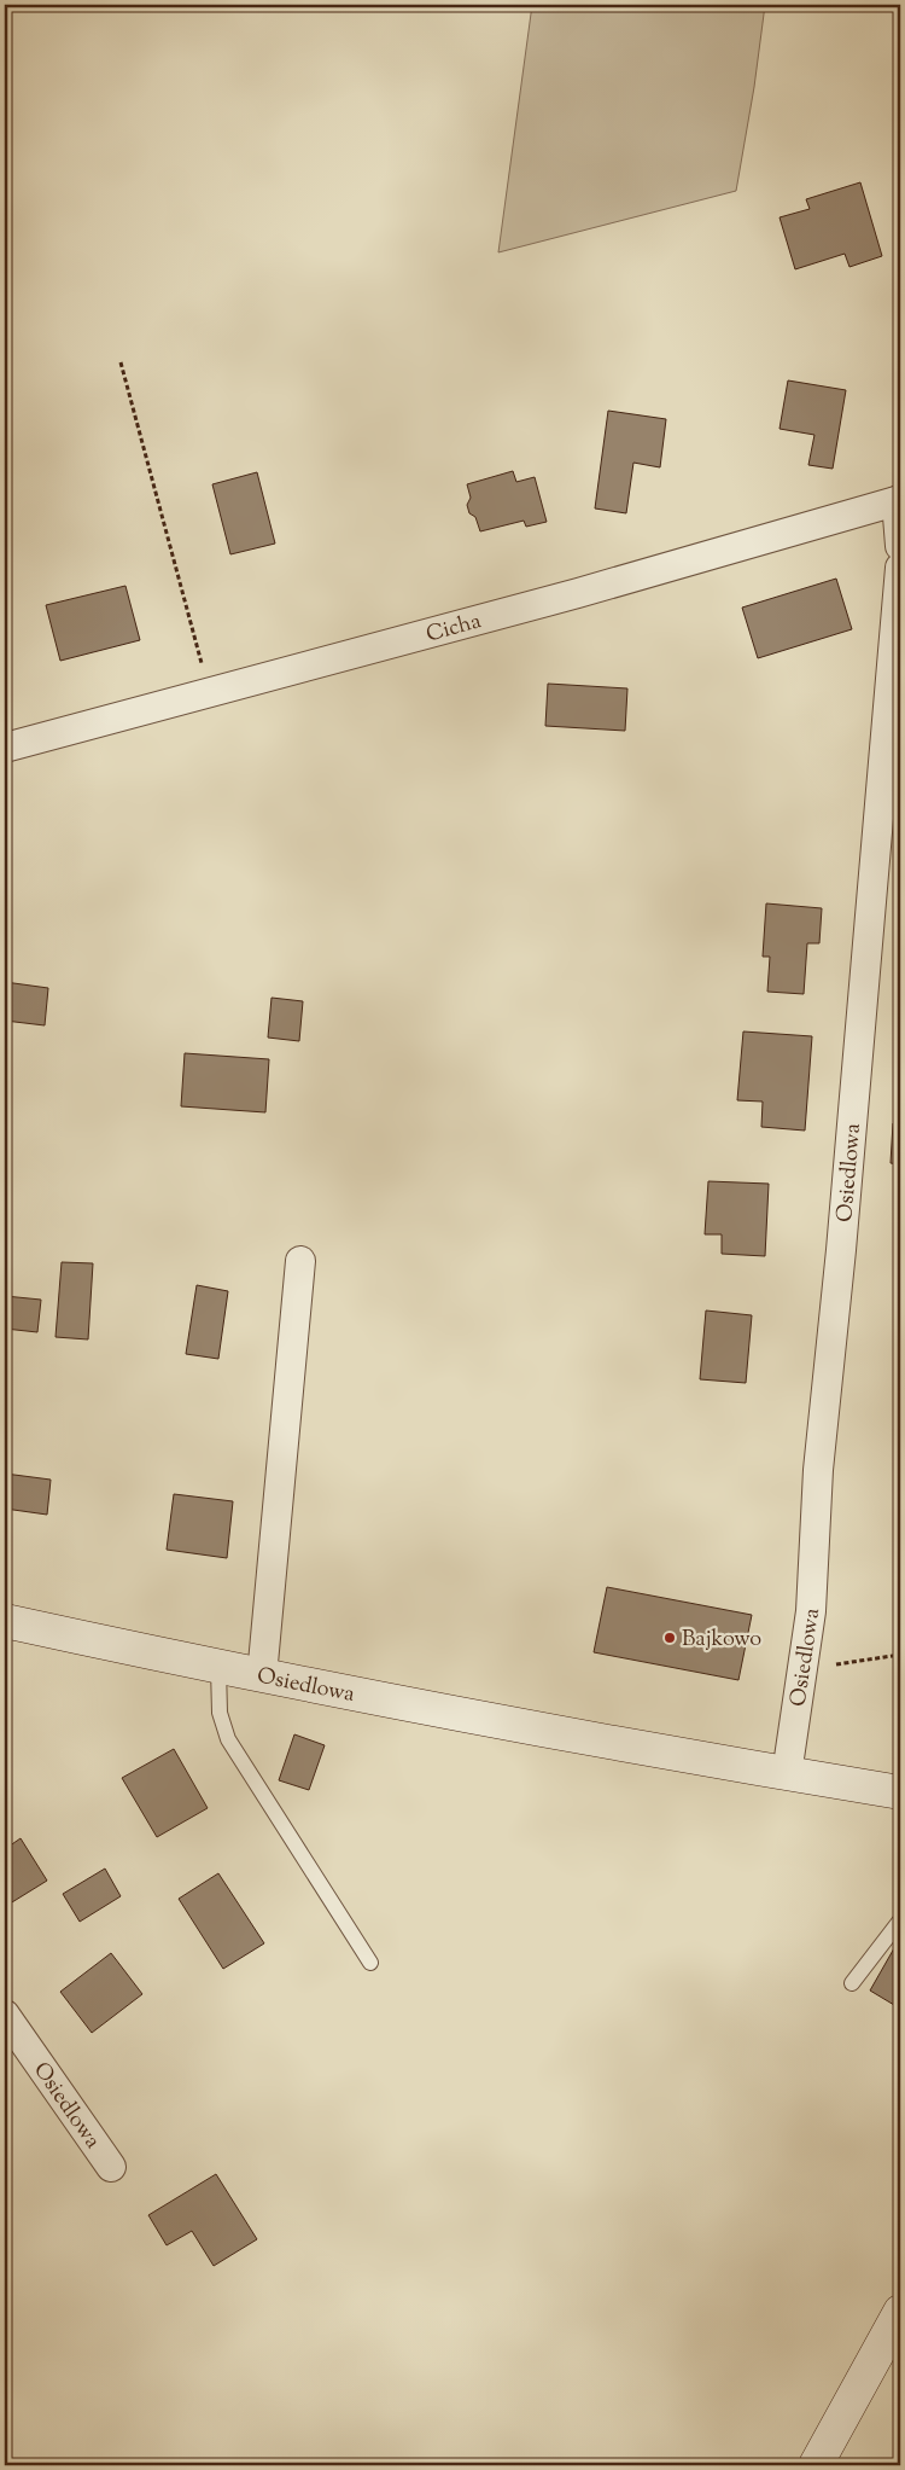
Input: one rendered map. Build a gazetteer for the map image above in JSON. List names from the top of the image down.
{
  "streets": {
    "street": ["Cicha", "Osiedlowa"]
  },
  "places": ["Bajkowo"]
}
